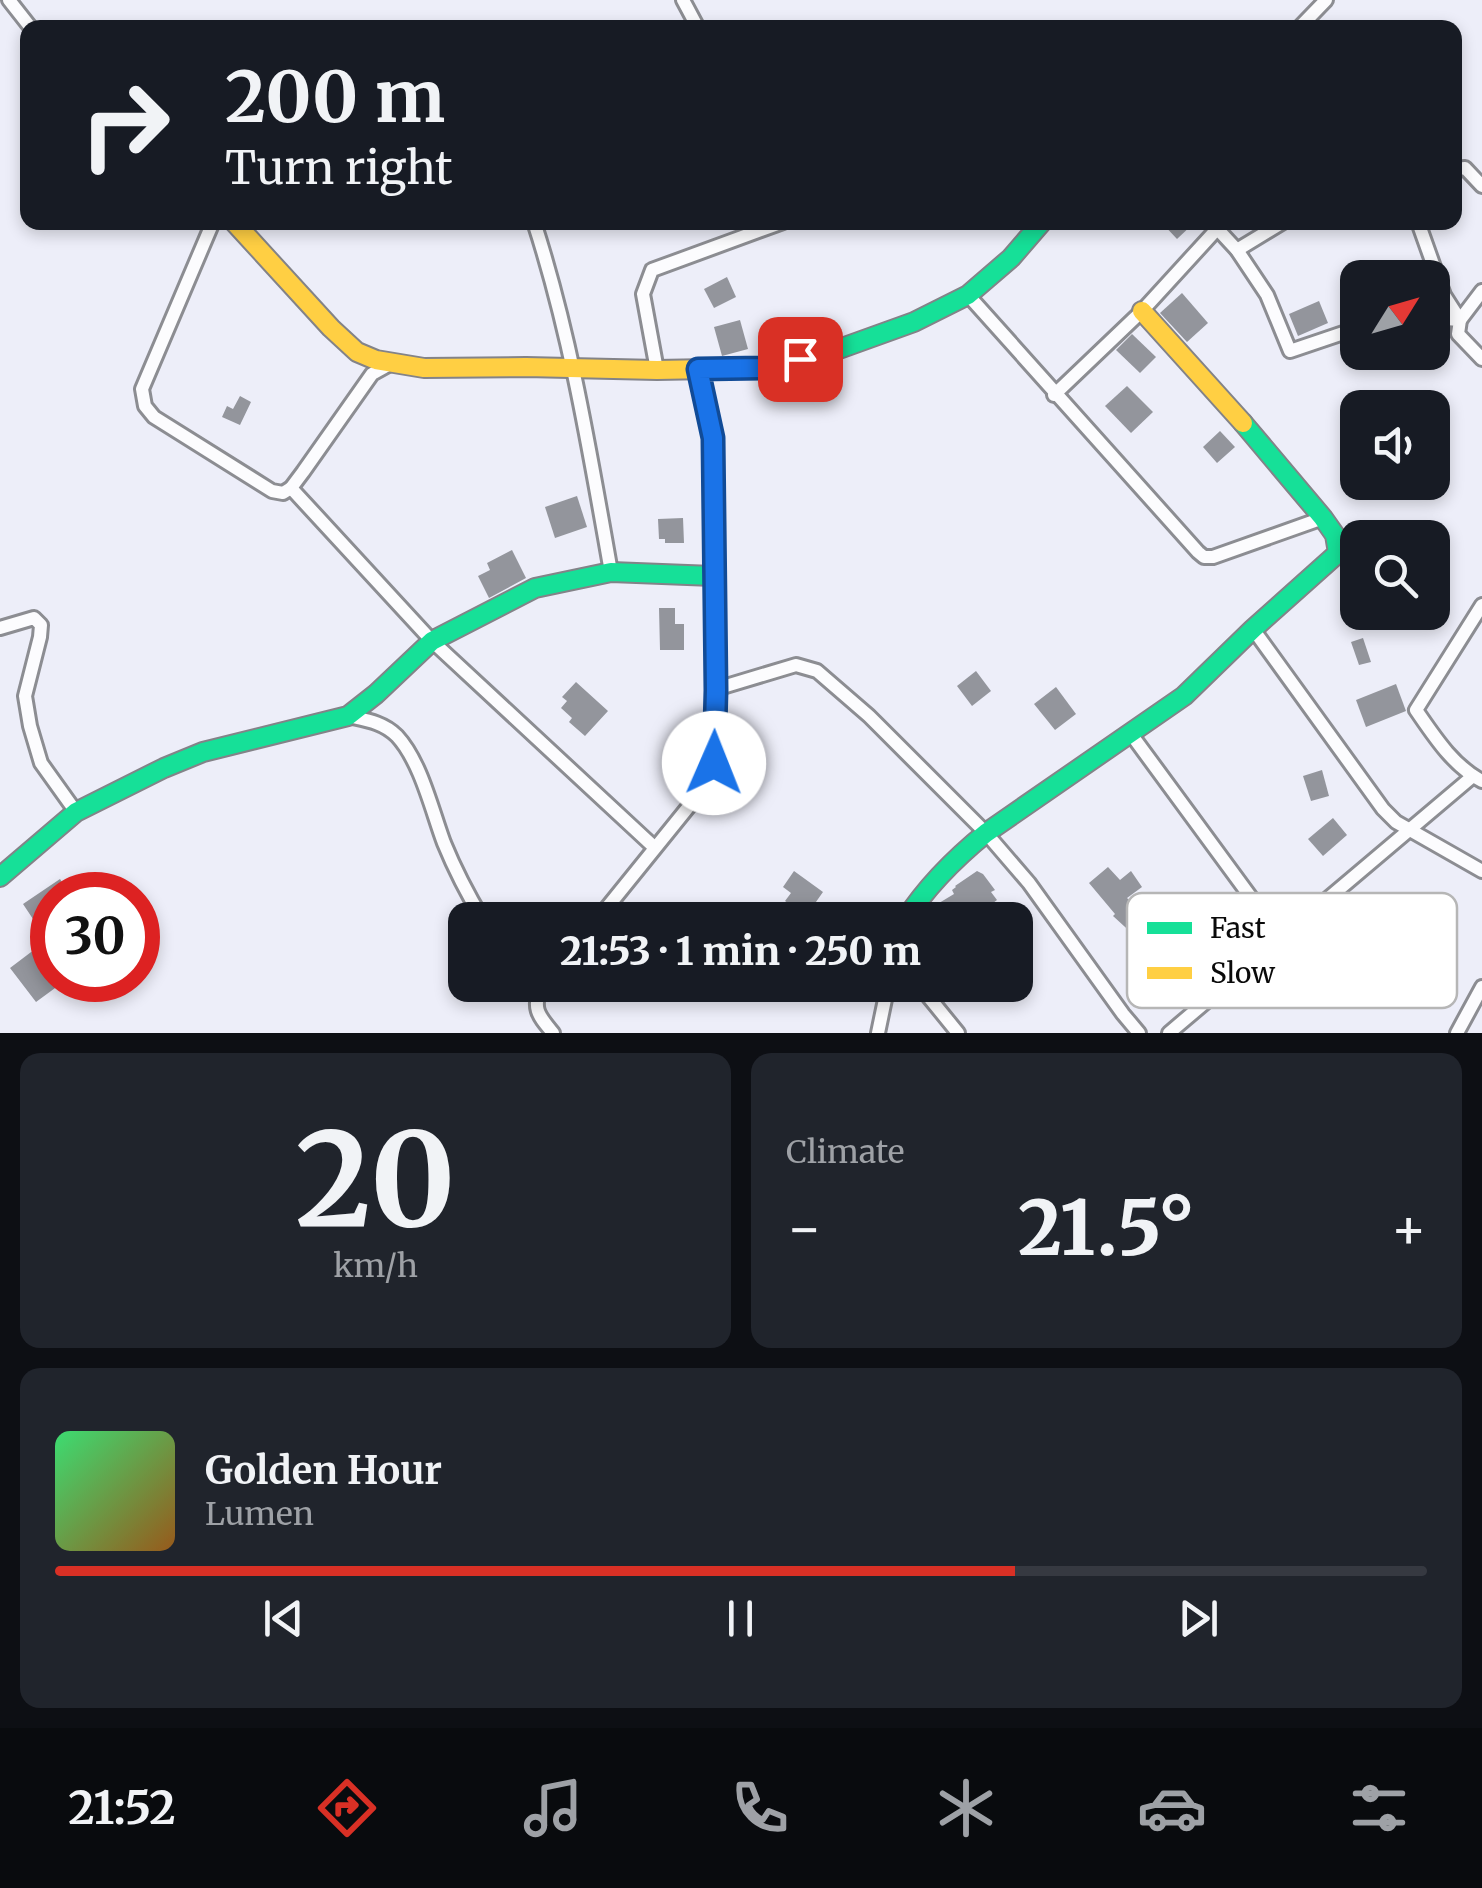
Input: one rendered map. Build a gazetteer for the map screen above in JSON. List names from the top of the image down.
{
  "legend": ["Fast", "Slow"],
  "north": "top right",
  "page": {
    "turn": ["200 m", "Turn right"],
    "limit": "30",
    "trip": "21:53 · 1 min · 250 m",
    "tile": [
      ["20", "km/h"],
      "Climate"
    ],
    "heat": ["−", "21.5°", "+"],
    "song": ["Golden Hour", "Lumen"],
    "tabs": "21:52"
  }
}
